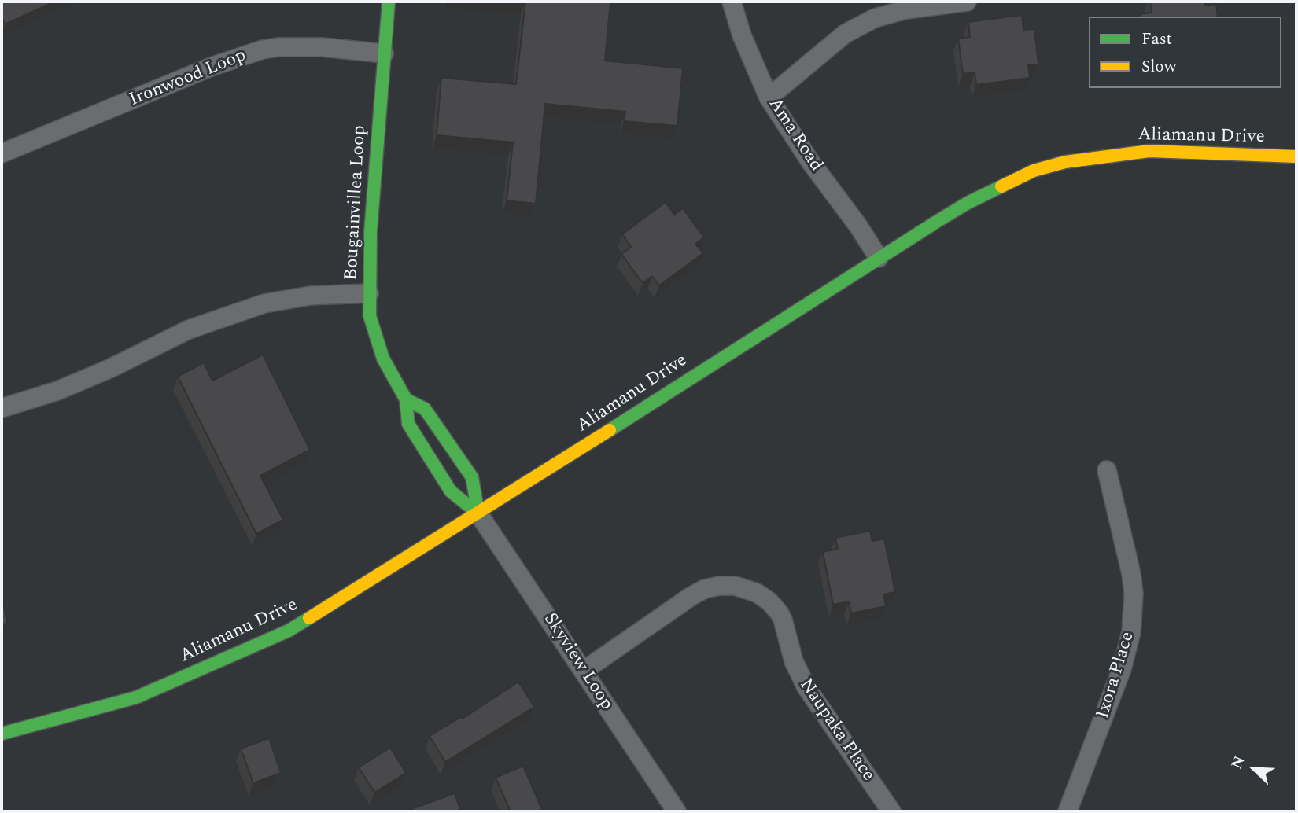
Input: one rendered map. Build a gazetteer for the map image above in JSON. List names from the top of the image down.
{
  "streets": {
    "street": [
      "Ironwood Loop",
      "Ama Road",
      "Aliamanu Drive",
      "Bougainvillea Loop",
      "Skyview Loop",
      "Ixora Place",
      "Naupaka Place"
    ]
  },
  "crossings": [
    ["Ironwood Loop", "Bougainvillea Loop"],
    ["Ama Road", "Aliamanu Drive"],
    ["Aliamanu Drive", "Skyview Loop"],
    ["Skyview Loop", "Naupaka Place"]
  ],
  "legend": ["Fast", "Slow"],
  "north": "top left"
}
